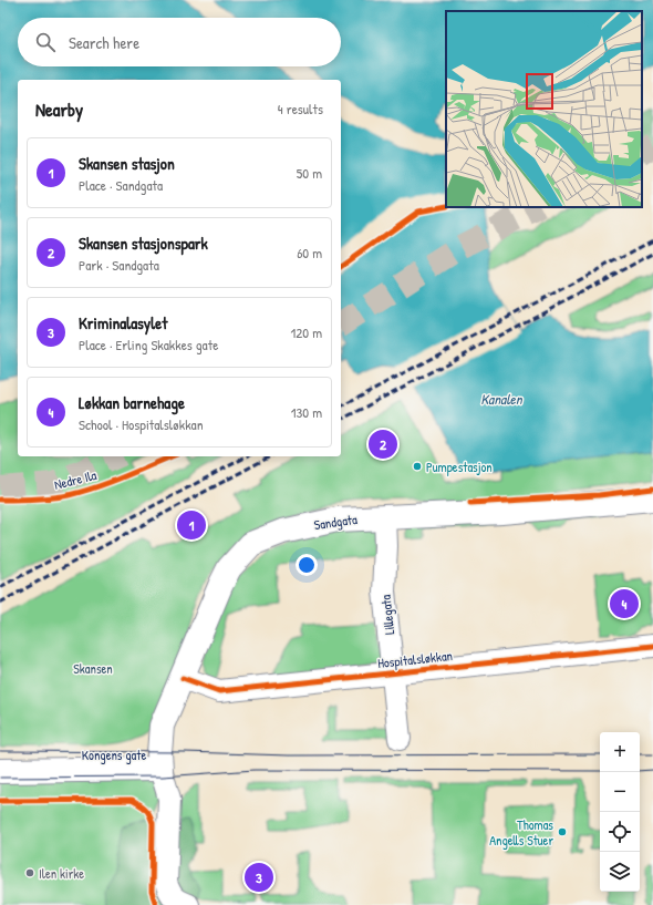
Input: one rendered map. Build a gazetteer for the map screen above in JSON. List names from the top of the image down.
{
  "streets": {
    "main road": ["Sandgata", "Kongens gate"],
    "street": ["Lillegata", "Hospitalsløkkan"],
    "cycle path": ["Nedre Ila"]
  },
  "crossings": [
    ["Sandgata", "Lillegata"],
    ["Sandgata", "Hospitalsløkkan"],
    ["Sandgata", "Kongens gate"],
    ["Lillegata", "Hospitalsløkkan"]
  ],
  "water": ["Kanalen"],
  "parks": ["Skansen"],
  "places": ["Pumpestasjon", "Thomas Angells Stuer", "Ilen kirke"],
  "page": {
    "search": "Search here",
    "heading": ["Nearby", "4 results"],
    "list": [
      {
        "mark": "1",
        "name": "Skansen stasjon",
        "note": "Place · Sandgata",
        "value": "50 m"
      },
      {
        "mark": "2",
        "name": "Skansen stasjonspark",
        "note": "Park · Sandgata",
        "value": "60 m"
      },
      {
        "mark": "3",
        "name": "Kriminalasylet",
        "note": "Place · Erling Skakkes gate",
        "value": "120 m"
      },
      {
        "mark": "4",
        "name": "Løkkan barnehage",
        "note": "School · Hospitalsløkkan",
        "value": "130 m"
      }
    ],
    "pins": [
      "2",
      "1",
      "4",
      "3"
    ],
    "map_buttons": ["+", "−"]
  }
}
